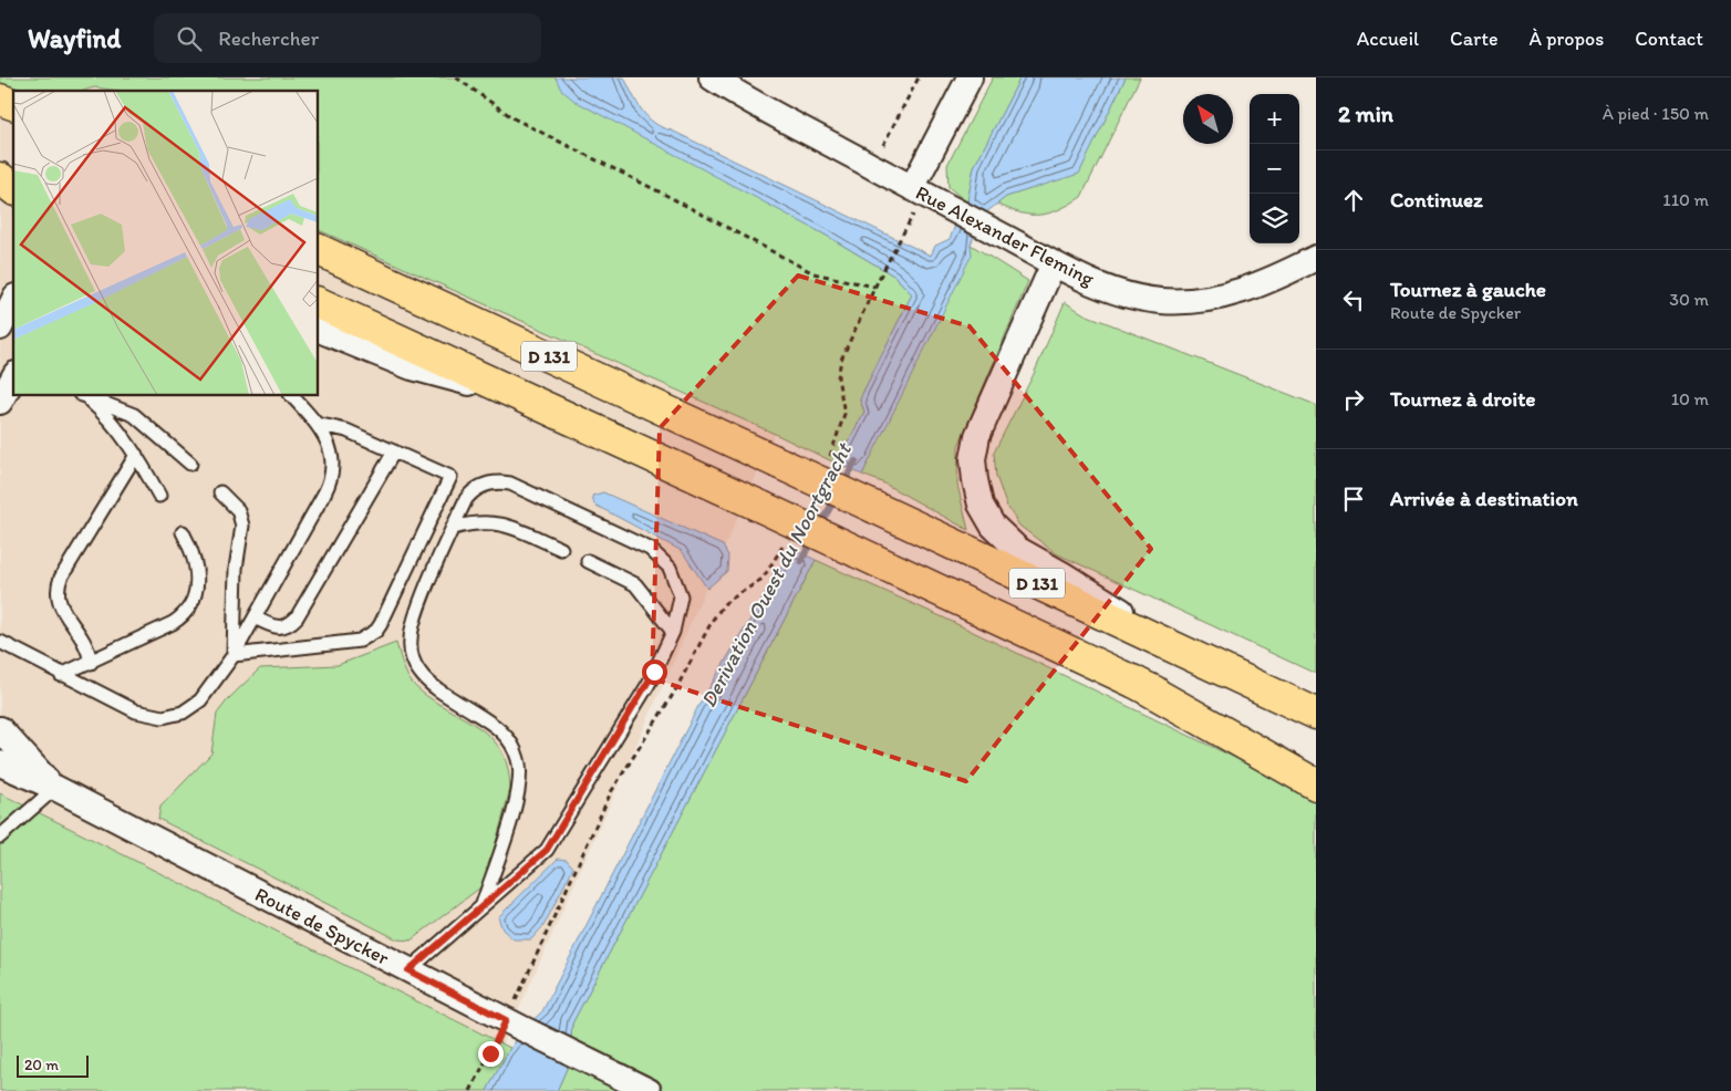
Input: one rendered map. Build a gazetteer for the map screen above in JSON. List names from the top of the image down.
{
  "streets": {
    "main road": ["D 131"],
    "street": ["Rue Alexander Fleming", "Route de Spycker"]
  },
  "water": ["Derivation Ouest du Noortgracht"],
  "scale_bar": "20 m",
  "north": "top left",
  "page": {
    "header": "Wayfind",
    "search": "Rechercher",
    "nav": [
      "Accueil",
      "Carte",
      "À propos",
      "Contact"
    ],
    "heading": ["2 min", "À pied · 150 m"],
    "map_buttons": ["+", "−"],
    "list": [
      ["Continuez", "110 m"],
      ["Tournez à gauche", "Route de Spycker", "30 m"],
      ["Tournez à droite", "10 m"],
      "Arrivée à destination"
    ],
    "scale": "20 m"
  }
}
